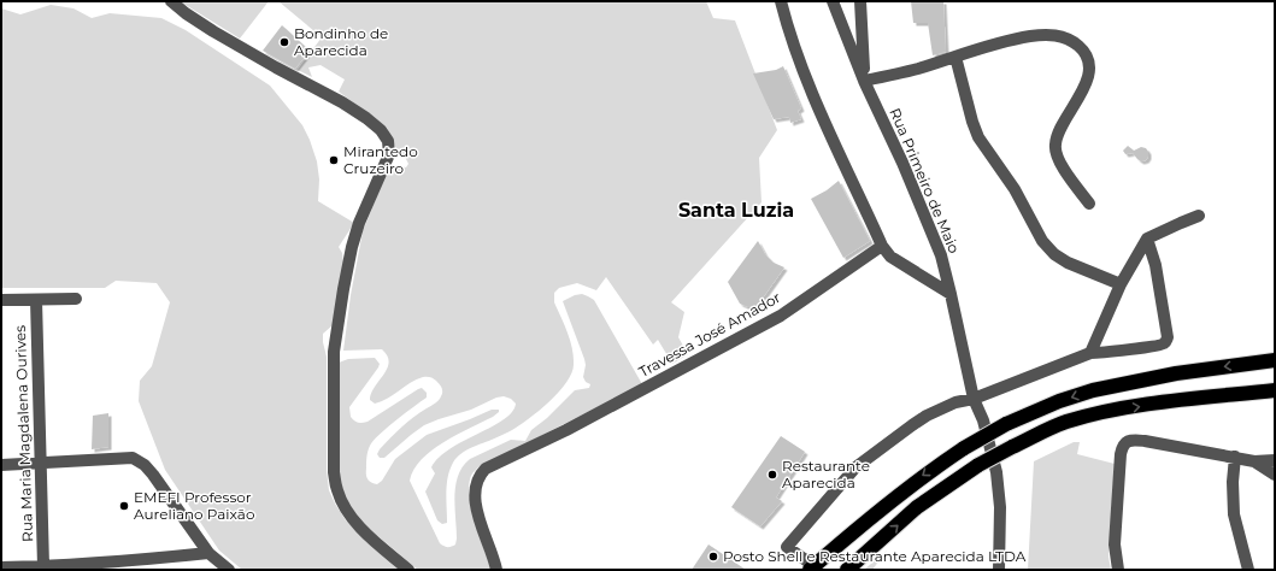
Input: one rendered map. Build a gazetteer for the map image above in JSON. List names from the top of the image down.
{
  "streets": {
    "street": ["Rua Primeiro de Maio", "Travessa José Amador", "Rua Maria Magdalena Ourives"]
  },
  "districts": ["Santa Luzia"],
  "places": [
    "Bondinho de Aparecida",
    "Mirantedo Cruzeiro",
    "Restaurante Aparecida",
    "EMEFI Professor Aureliano Paixão",
    "Posto Shell e Restaurante Aparecida LTDA"
  ]
}
